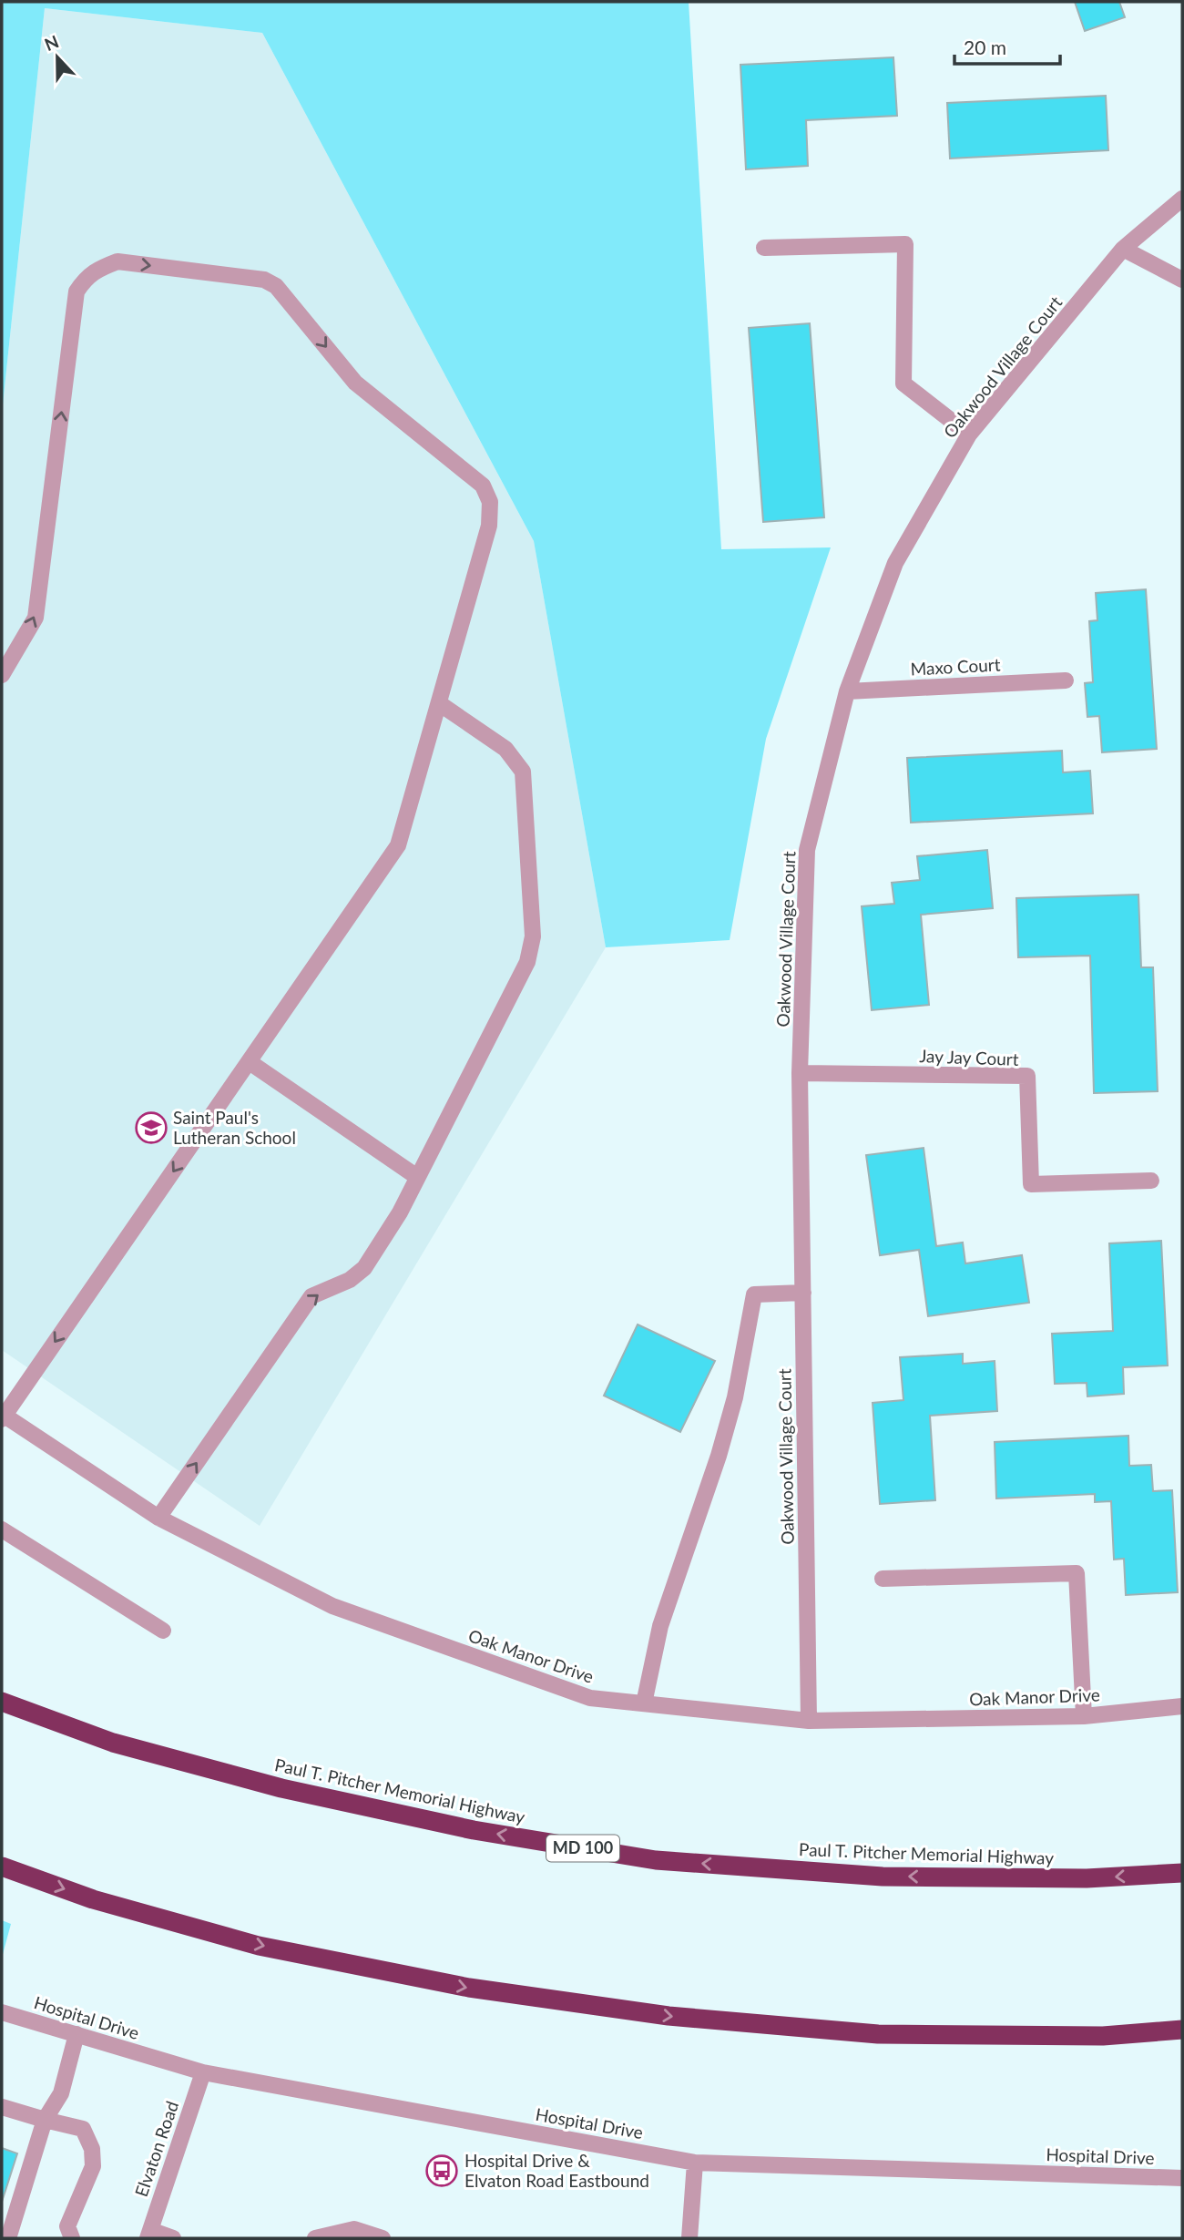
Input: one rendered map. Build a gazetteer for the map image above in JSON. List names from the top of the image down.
{
  "streets": {
    "highway": ["Paul T. Pitcher Memorial Highway", "MD 100"],
    "street": [
      "Oakwood Village Court",
      "Maxo Court",
      "Jay Jay Court",
      "Oak Manor Drive",
      "Hospital Drive",
      "Elvaton Road"
    ]
  },
  "crossings": [
    ["Oakwood Village Court", "Maxo Court"],
    ["Oakwood Village Court", "Jay Jay Court"],
    ["Oakwood Village Court", "Oak Manor Drive"],
    ["Hospital Drive", "Elvaton Road"]
  ],
  "places": {
    "school or university": ["Saint Paul's Lutheran School"],
    "bus stop": ["Hospital Drive & Elvaton Road Eastbound"]
  },
  "scale_bar": "20 m",
  "north": "top"
}
